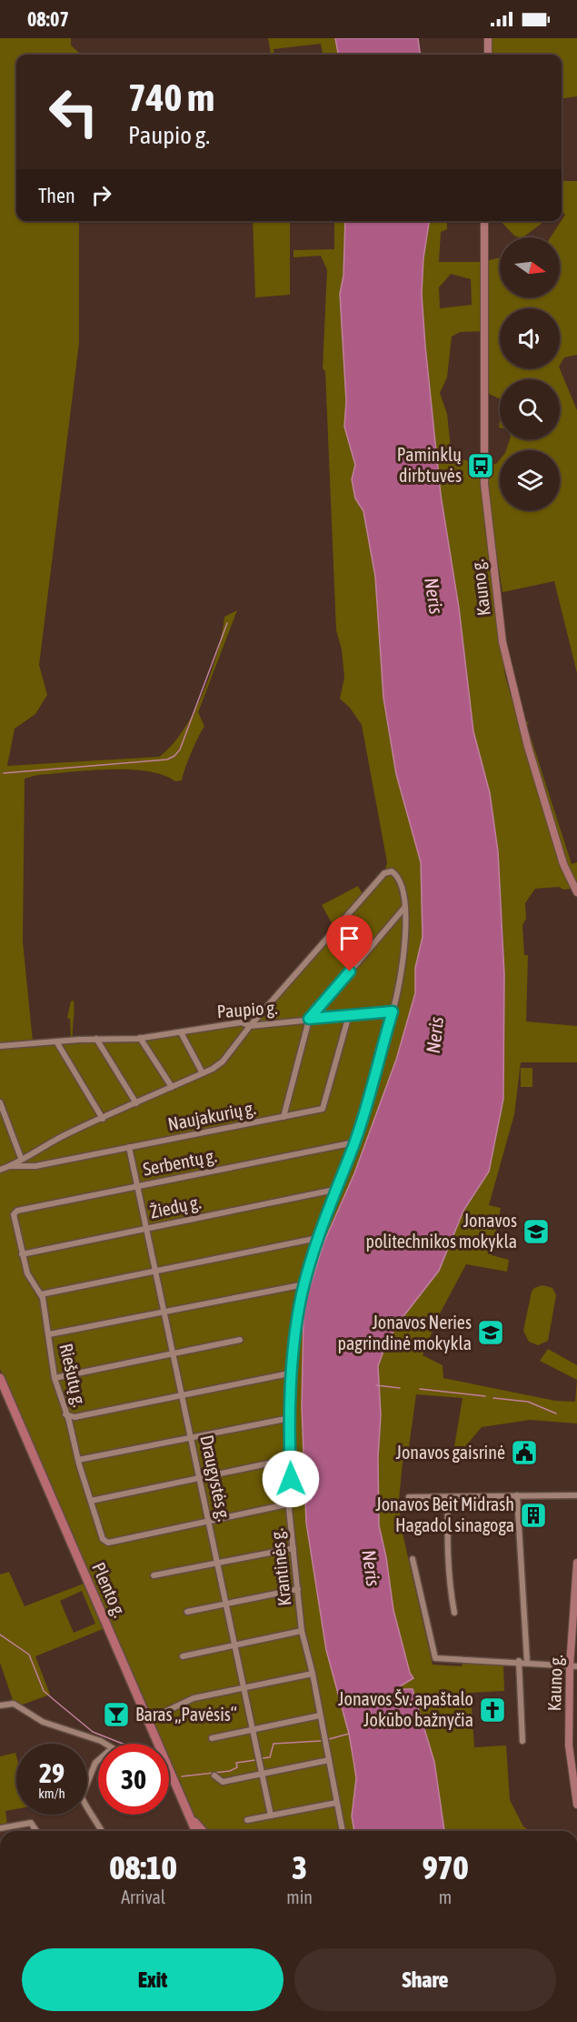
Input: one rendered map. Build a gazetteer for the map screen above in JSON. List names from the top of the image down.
{
  "streets": {
    "highway": ["Plento g."],
    "main road": ["Kauno g."],
    "street": [
      "Paupio g.",
      "Naujakurių g.",
      "Serbentų g.",
      "Žiedų g.",
      "Riešutų g.",
      "Draugystės g.",
      "Krantinės g."
    ]
  },
  "crossings": [
    ["Paupio g.", "Naujakurių g."],
    ["Paupio g.", "Krantinės g."],
    ["Naujakurių g.", "Draugystės g."],
    ["Serbentų g.", "Riešutų g."],
    ["Serbentų g.", "Draugystės g."],
    ["Serbentų g.", "Krantinės g."],
    ["Žiedų g.", "Riešutų g."],
    ["Žiedų g.", "Draugystės g."],
    ["Žiedų g.", "Krantinės g."],
    ["Riešutų g.", "Draugystės g."]
  ],
  "water": ["Neris"],
  "places": {
    "bus stop": ["Paminklų dirbtuvės"],
    "school or university": ["Jonavos politechnikos mokykla", "Jonavos Neries pagrindinė mokykla"],
    "public building": ["Jonavos gaisrinė"],
    "building": ["Jonavos Beit Midrash Hagadol sinagoga"],
    "church": ["Jonavos Šv. apaštalo Jokūbo bažnyčia"],
    "bar": ["Baras „Pavėsis“"]
  },
  "north": "right",
  "page": {
    "status": "08:07",
    "turn": ["740 m", "Paupio g."],
    "then": "Then",
    "speed": "29 km/h",
    "limit": "30",
    "eta": [
      "08:10",
      "Arrival",
      "3",
      "min",
      "970",
      "m"
    ],
    "buttons": ["Exit", "Share"]
  }
}
